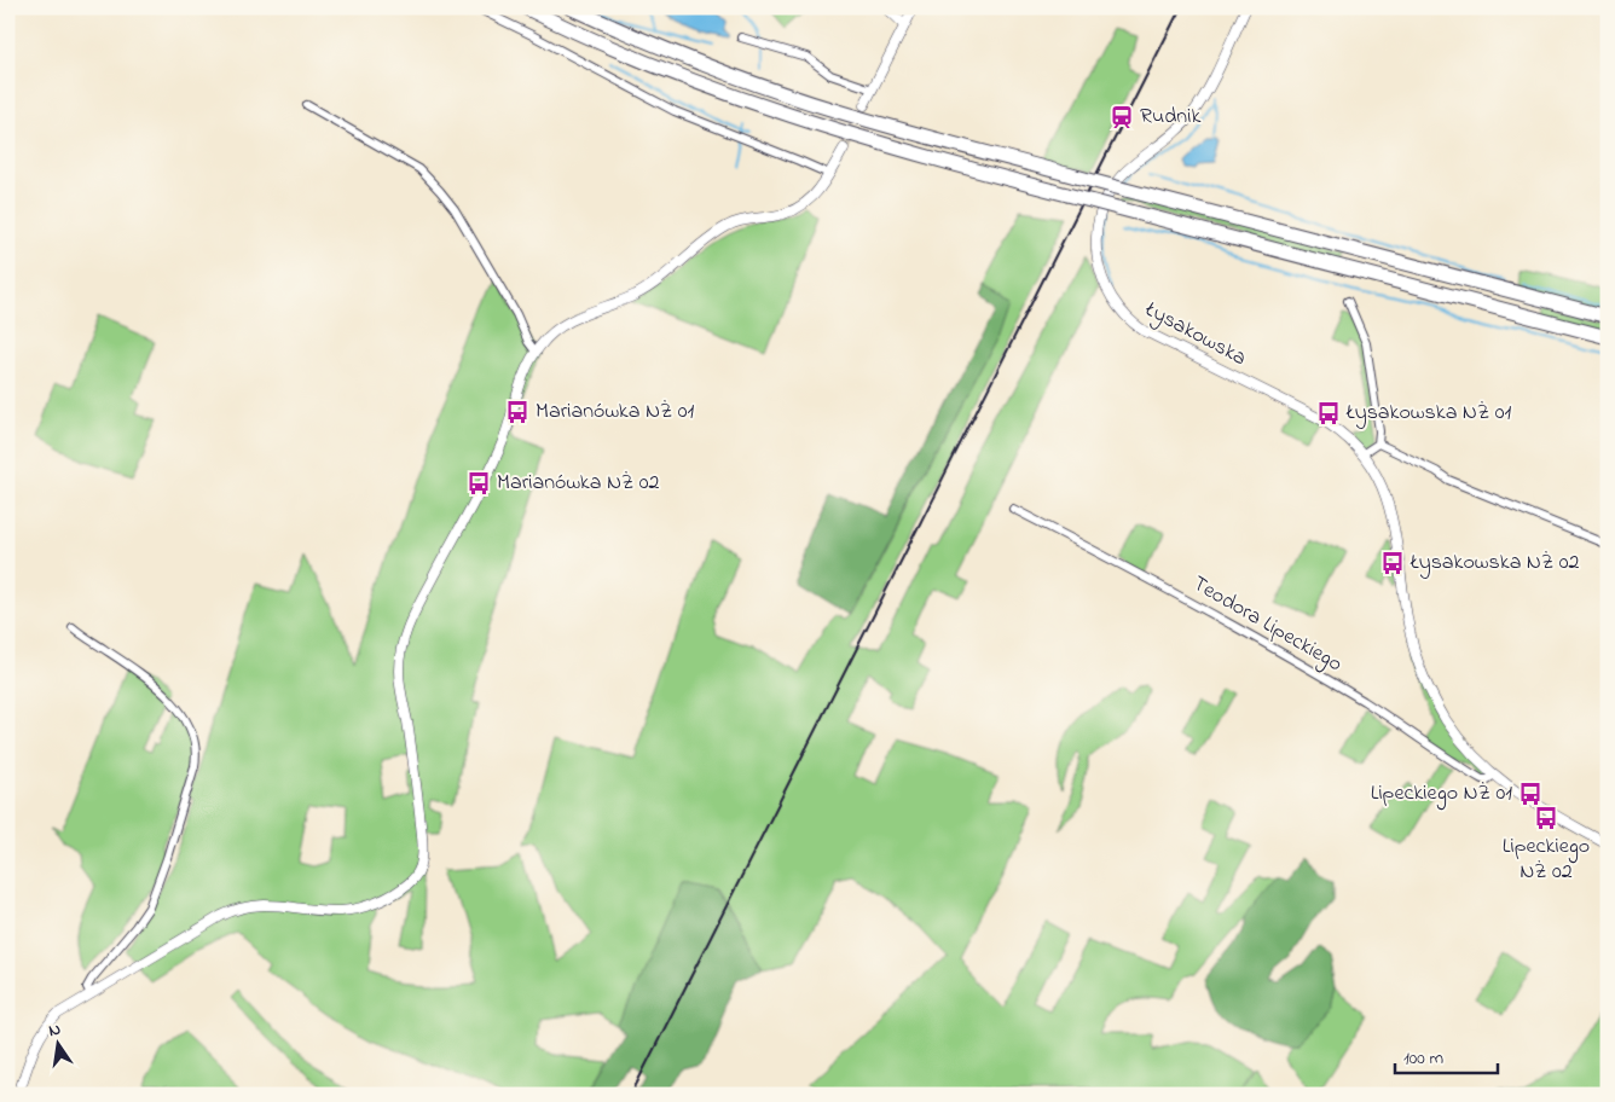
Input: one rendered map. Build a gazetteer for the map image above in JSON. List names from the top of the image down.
{
  "streets": {
    "street": ["Łysakowska", "Teodora Lipeckiego"]
  },
  "crossings": [
    ["Łysakowska", "Teodora Lipeckiego"]
  ],
  "places": {
    "station": ["Rudnik"],
    "bus stop": [
      "Marianówka NŻ 01",
      "Łysakowska NŻ 01",
      "Marianówka NŻ 02",
      "Łysakowska NŻ 02",
      "Lipeckiego NŻ 01",
      "Lipeckiego NŻ 02"
    ]
  },
  "scale_bar": "100 m",
  "north": "top"
}
